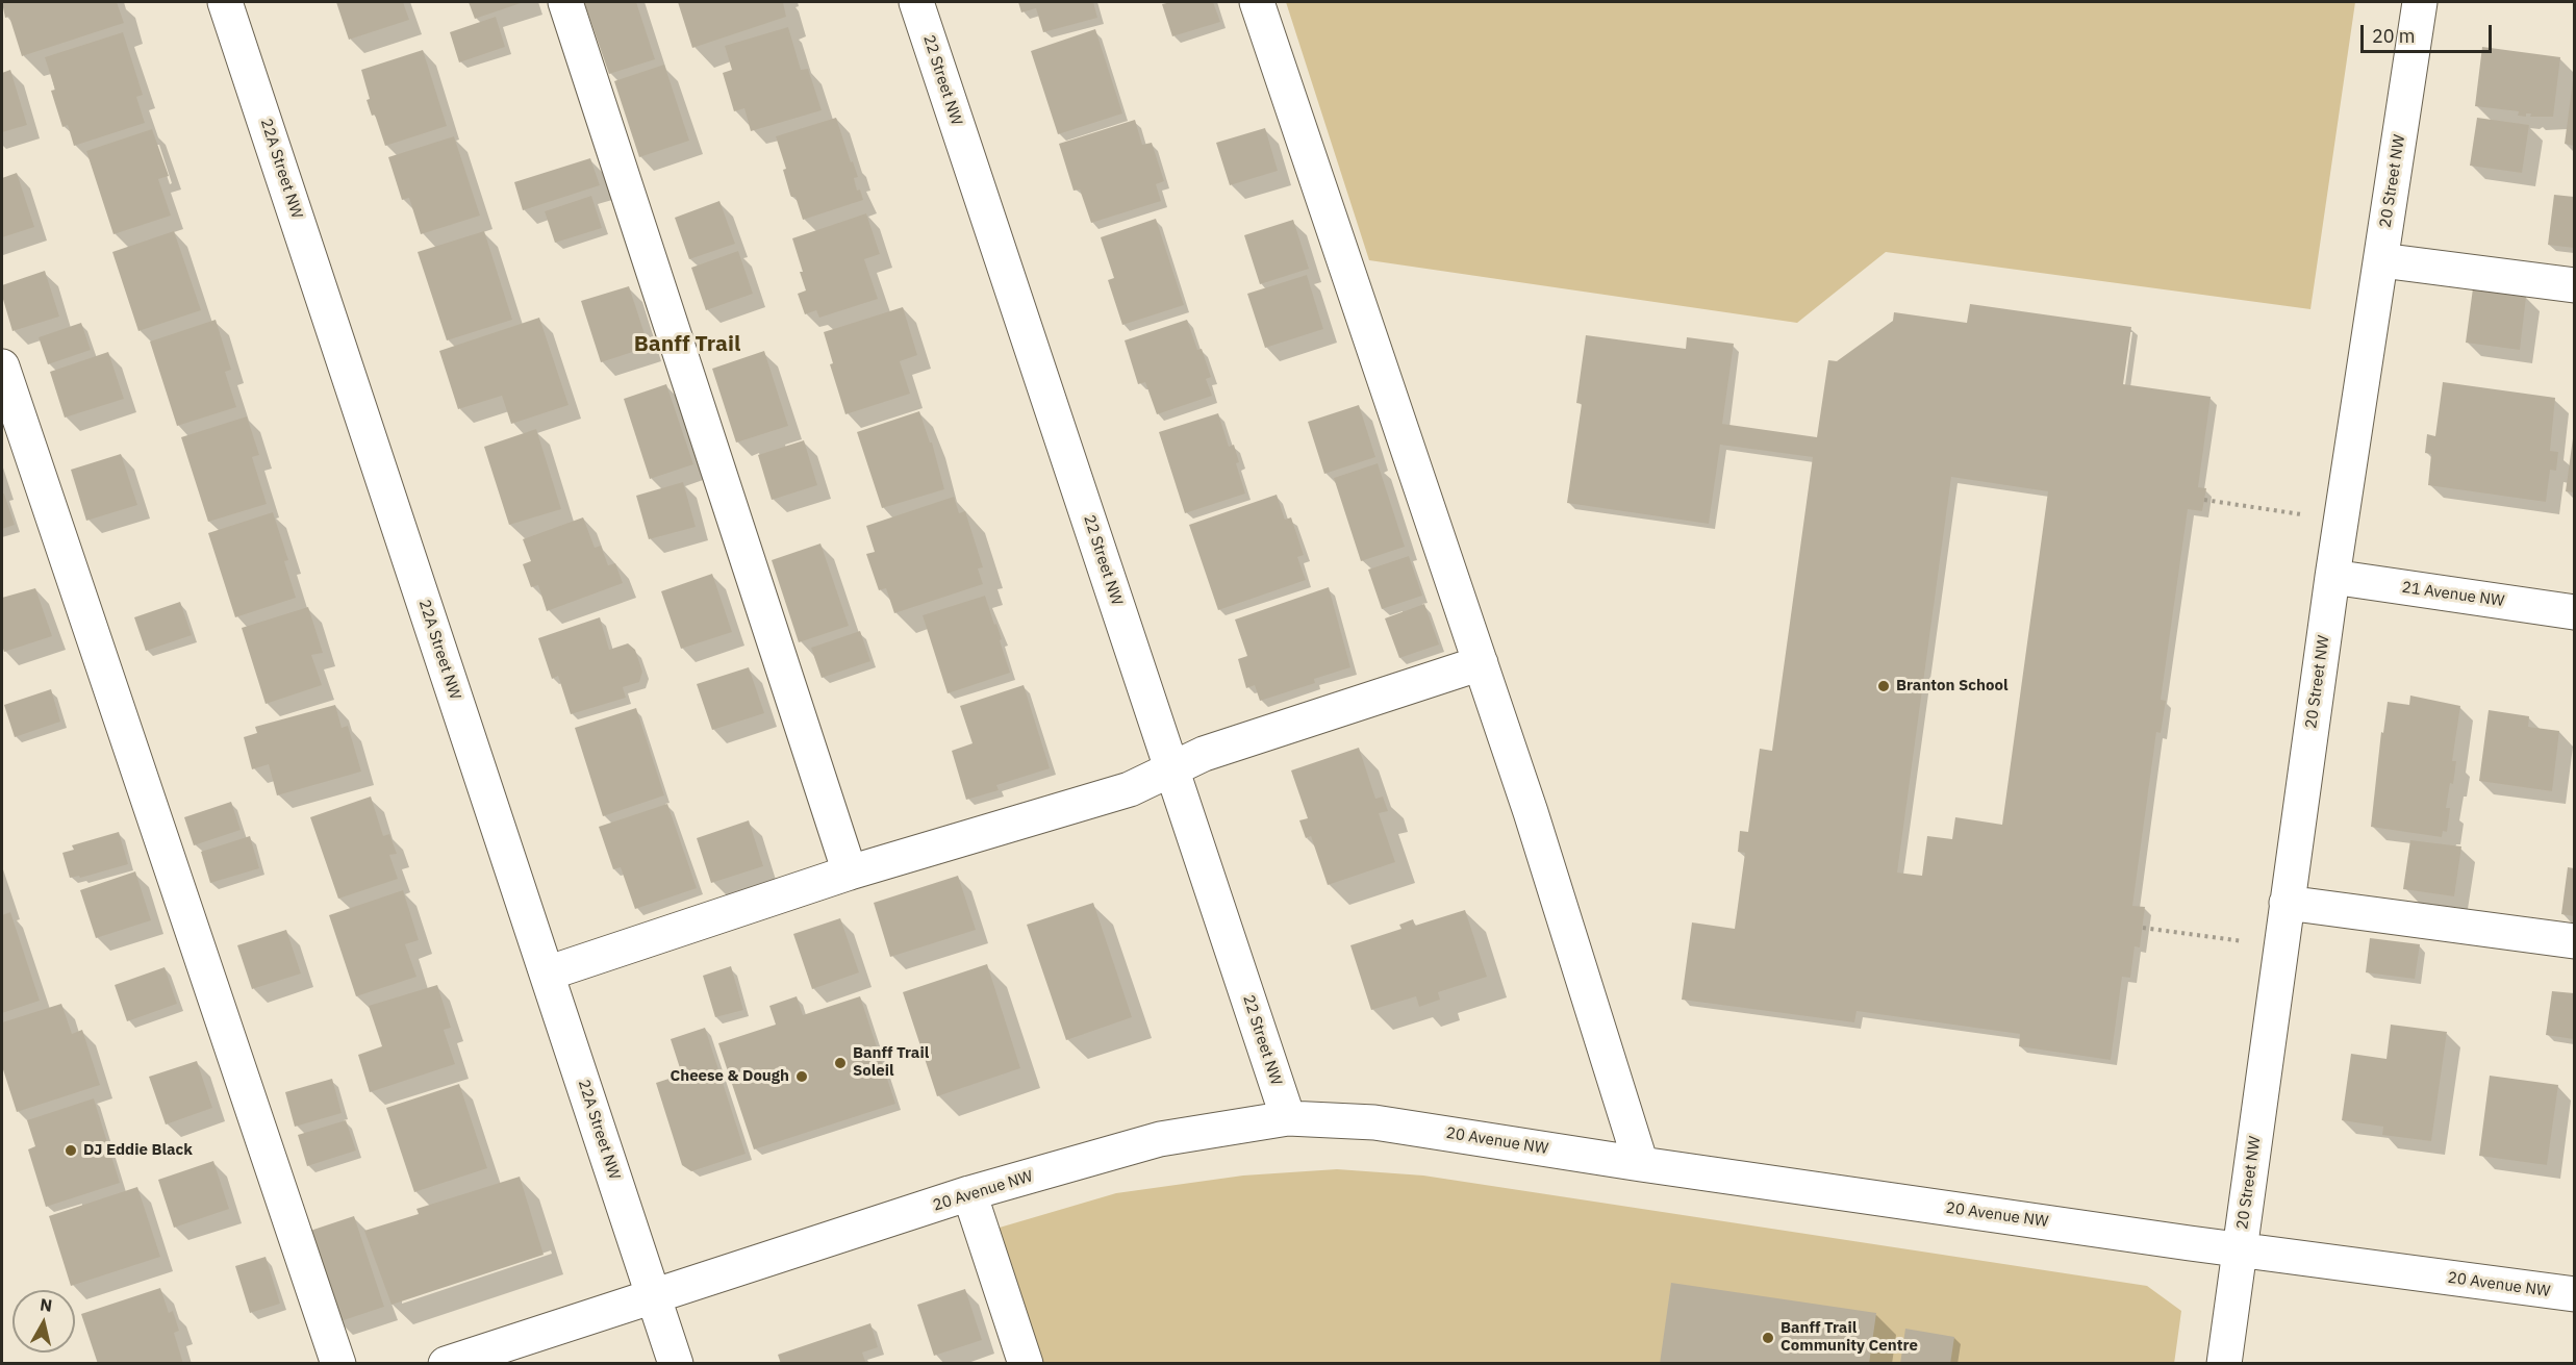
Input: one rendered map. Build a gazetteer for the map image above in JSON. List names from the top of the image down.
{
  "streets": {
    "street": [
      "22 Street NW",
      "22A Street NW",
      "20 Street NW",
      "21 Avenue NW",
      "20 Avenue NW"
    ]
  },
  "crossings": [
    ["22 Street NW", "20 Avenue NW"],
    ["22A Street NW", "20 Avenue NW"],
    ["20 Street NW", "21 Avenue NW"],
    ["20 Street NW", "20 Avenue NW"]
  ],
  "districts": ["Banff Trail"],
  "places": [
    "Branton School",
    "Banff Trail Soleil",
    "Cheese & Dough",
    "DJ Eddie Black",
    "Banff Trail Community Centre"
  ],
  "scale_bar": "20 m",
  "north": "top"
}
